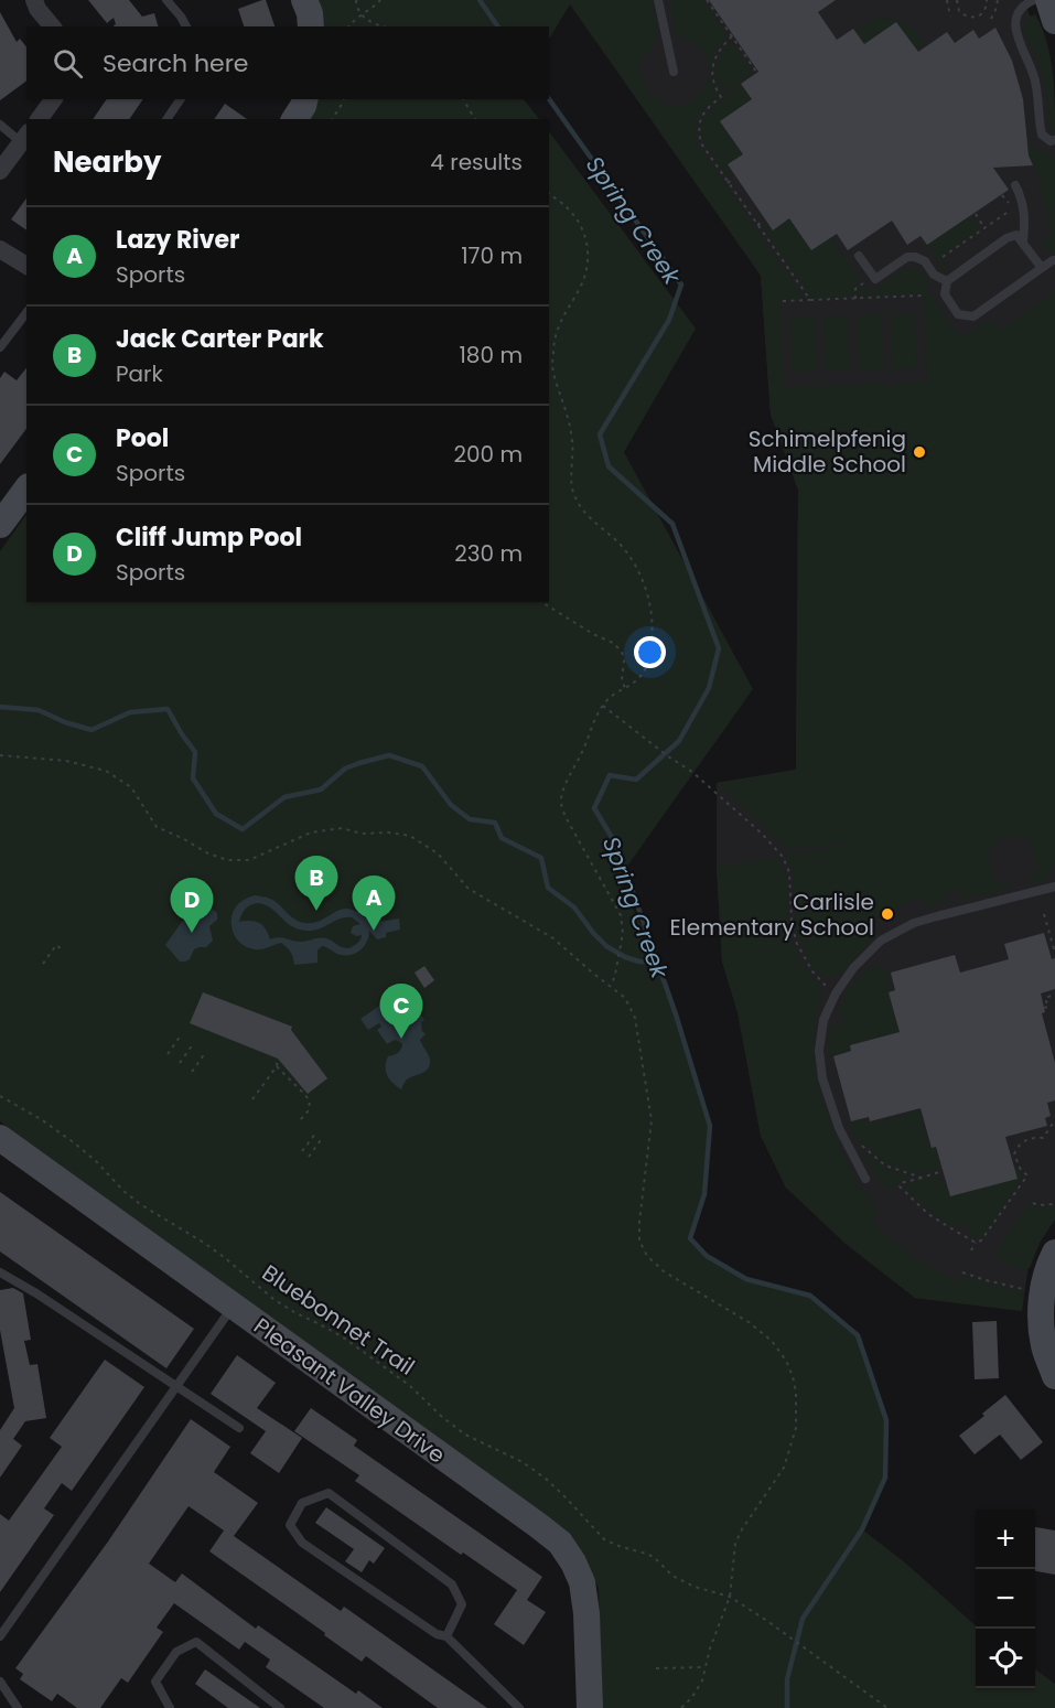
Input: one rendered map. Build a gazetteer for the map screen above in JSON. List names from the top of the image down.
{
  "streets": {
    "street": ["Pleasant Valley Drive"],
    "path": ["Bluebonnet Trail"]
  },
  "water": ["Spring Creek"],
  "places": ["Schimelpfenig Middle School", "Carlisle Elementary School"],
  "page": {
    "search": "Search here",
    "heading": ["Nearby", "4 results"],
    "list": [
      {
        "mark": "A",
        "name": "Lazy River",
        "note": "Sports",
        "value": "170 m"
      },
      {
        "mark": "B",
        "name": "Jack Carter Park",
        "note": "Park",
        "value": "180 m"
      },
      {
        "mark": "C",
        "name": "Pool",
        "note": "Sports",
        "value": "200 m"
      },
      {
        "mark": "D",
        "name": "Cliff Jump Pool",
        "note": "Sports",
        "value": "230 m"
      }
    ],
    "pins": [
      "B",
      "A",
      "D",
      "C"
    ],
    "map_buttons": ["+", "−"]
  }
}
